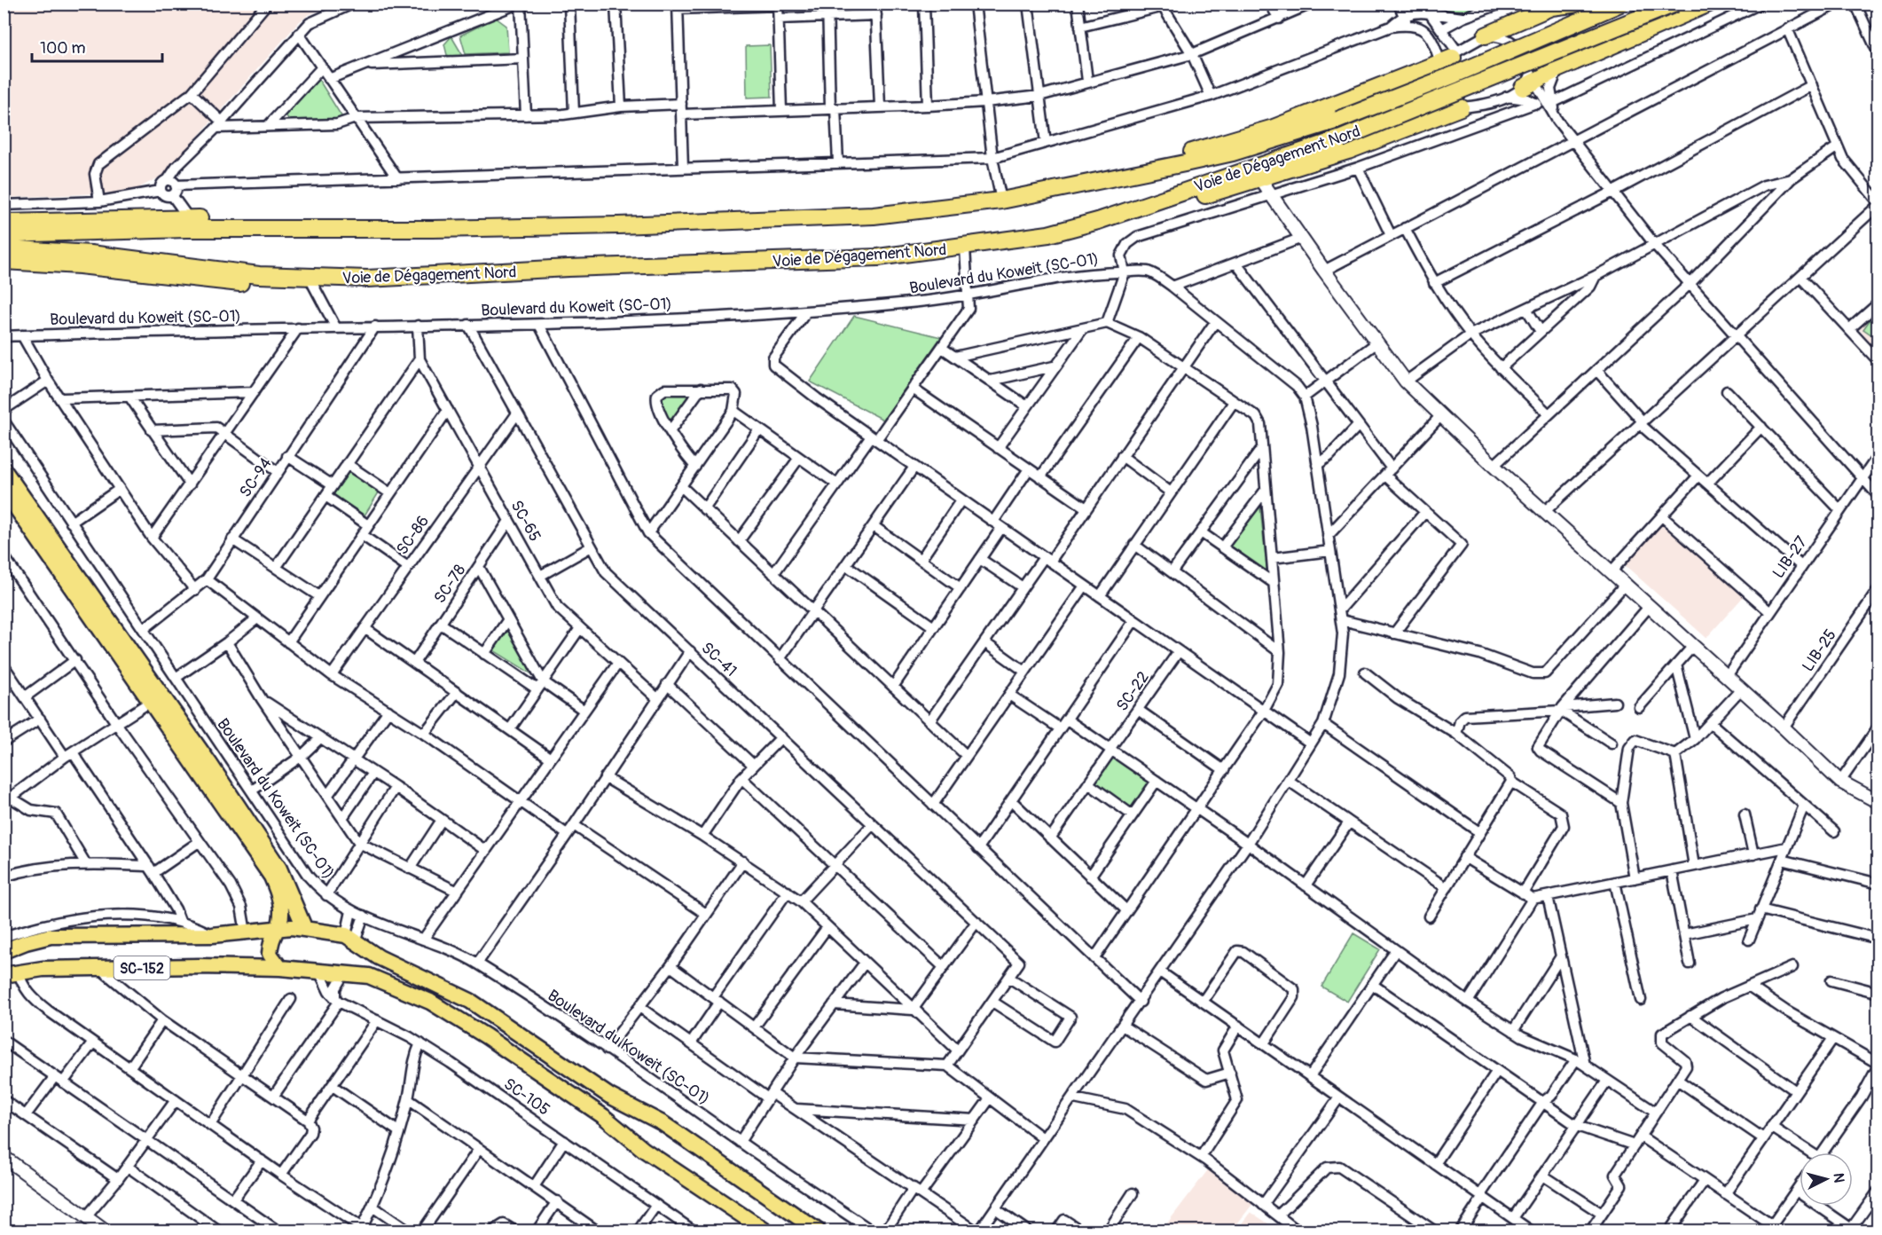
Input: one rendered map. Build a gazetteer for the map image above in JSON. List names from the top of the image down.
{
  "streets": {
    "highway": ["Voie de Dégagement Nord"],
    "main road": ["SC-152"],
    "street": [
      "Boulevard du Koweit (SC-01)",
      "SC-94",
      "SC-65",
      "SC-86",
      "LIB-27",
      "SC-78",
      "LIB-25",
      "SC-41",
      "SC-22",
      "SC-105"
    ]
  },
  "crossings": [
    ["Boulevard du Koweit (SC-01)", "SC-94"],
    ["Boulevard du Koweit (SC-01)", "SC-65"],
    ["Boulevard du Koweit (SC-01)", "SC-41"],
    ["SC-65", "SC-86"],
    ["SC-65", "SC-78"],
    ["SC-86", "SC-41"]
  ],
  "scale_bar": "100 m",
  "north": "right"
}
